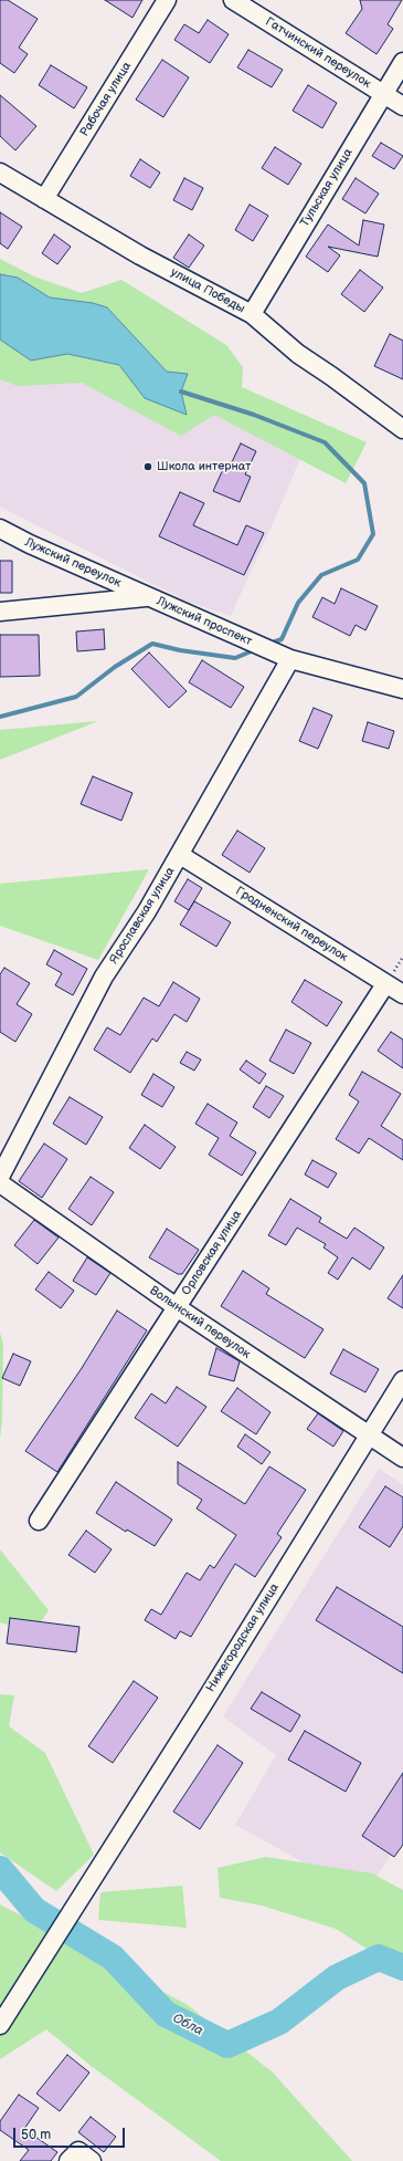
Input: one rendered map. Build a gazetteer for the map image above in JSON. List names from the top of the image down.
{
  "streets": {
    "street": [
      "Гатчинский переулок",
      "Рабочая улица",
      "Тульская улица",
      "улица Победы",
      "Лужский переулок",
      "Лужский проспект",
      "Ярославская улица",
      "Гродненский переулок",
      "Орловская улица",
      "Волынский переулок",
      "Нижегородская улица"
    ]
  },
  "crossings": [
    ["Гатчинский переулок", "Тульская улица"],
    ["Рабочая улица", "улица Победы"],
    ["Тульская улица", "улица Победы"],
    ["Лужский переулок", "Лужский проспект"],
    ["Лужский проспект", "Ярославская улица"],
    ["Ярославская улица", "Гродненский переулок"],
    ["Гродненский переулок", "Орловская улица"],
    ["Орловская улица", "Волынский переулок"],
    ["Волынский переулок", "Нижегородская улица"]
  ],
  "water": ["Обла"],
  "places": ["Школа интернат"],
  "scale_bar": "50 m"
}
